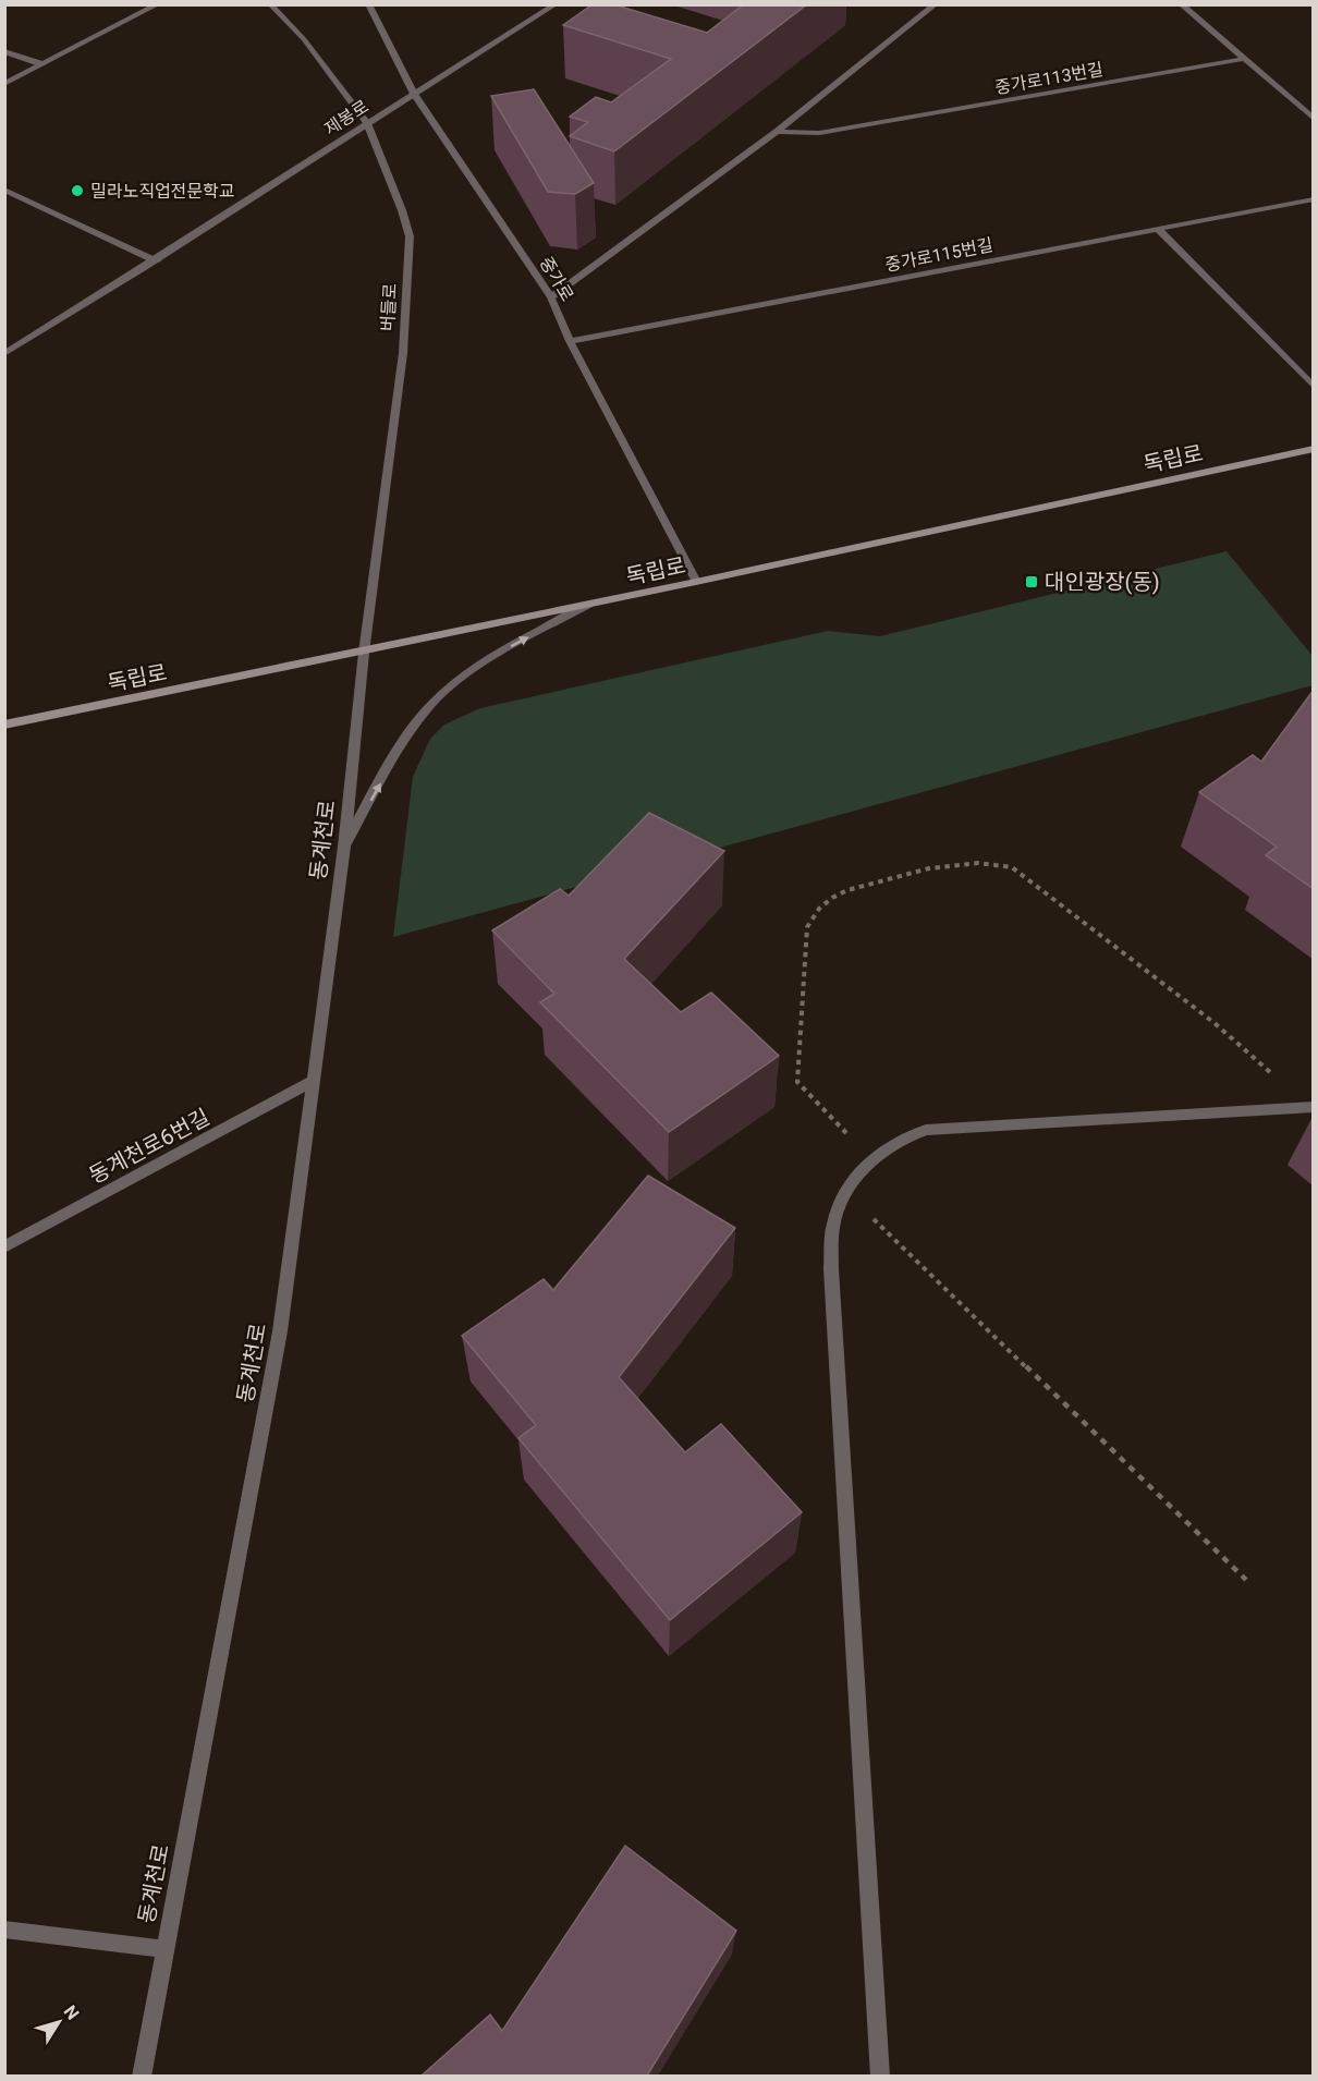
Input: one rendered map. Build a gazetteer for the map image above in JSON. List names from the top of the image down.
{
  "streets": {
    "main road": ["독립로"],
    "street": [
      "중가로113번길",
      "제봉로",
      "중가로115번길",
      "중가로",
      "버들로",
      "동계천로",
      "동계천로6번길"
    ]
  },
  "crossings": [
    ["제봉로", "중가로"],
    ["제봉로", "버들로"],
    ["중가로115번길", "중가로"],
    ["중가로", "독립로"],
    ["버들로", "독립로"],
    ["버들로", "동계천로"],
    ["독립로", "동계천로"],
    ["동계천로", "동계천로6번길"]
  ],
  "places": {
    "other": ["밀라노직업전문학교"],
    "transit": ["대인광장(동)"]
  },
  "north": "top right"
}
